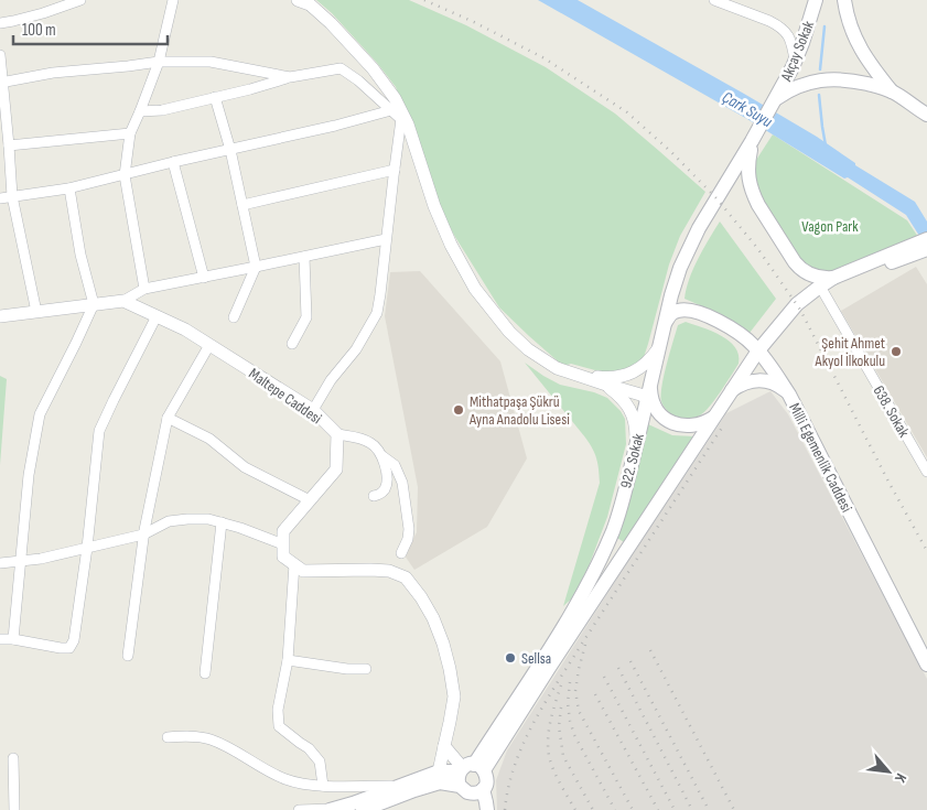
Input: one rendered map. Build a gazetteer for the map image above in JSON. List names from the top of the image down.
{
  "streets": {
    "main road": ["Akçay Sokak", "Milli Egemenlik Caddesi", "922. Sokak"],
    "street": ["Maltepe Caddesi", "638. Sokak"]
  },
  "crossings": [
    ["Akçay Sokak", "922. Sokak"],
    ["Milli Egemenlik Caddesi", "922. Sokak"]
  ],
  "water": ["Çark Suyu"],
  "parks": ["Vagon Park"],
  "places": ["Şehit Ahmet Akyol İlkokulu", "Mithatpaşa Şükrü Ayna Anadolu Lisesi", "Sellsa"],
  "scale_bar": "100 m",
  "north": "bottom right"
}
